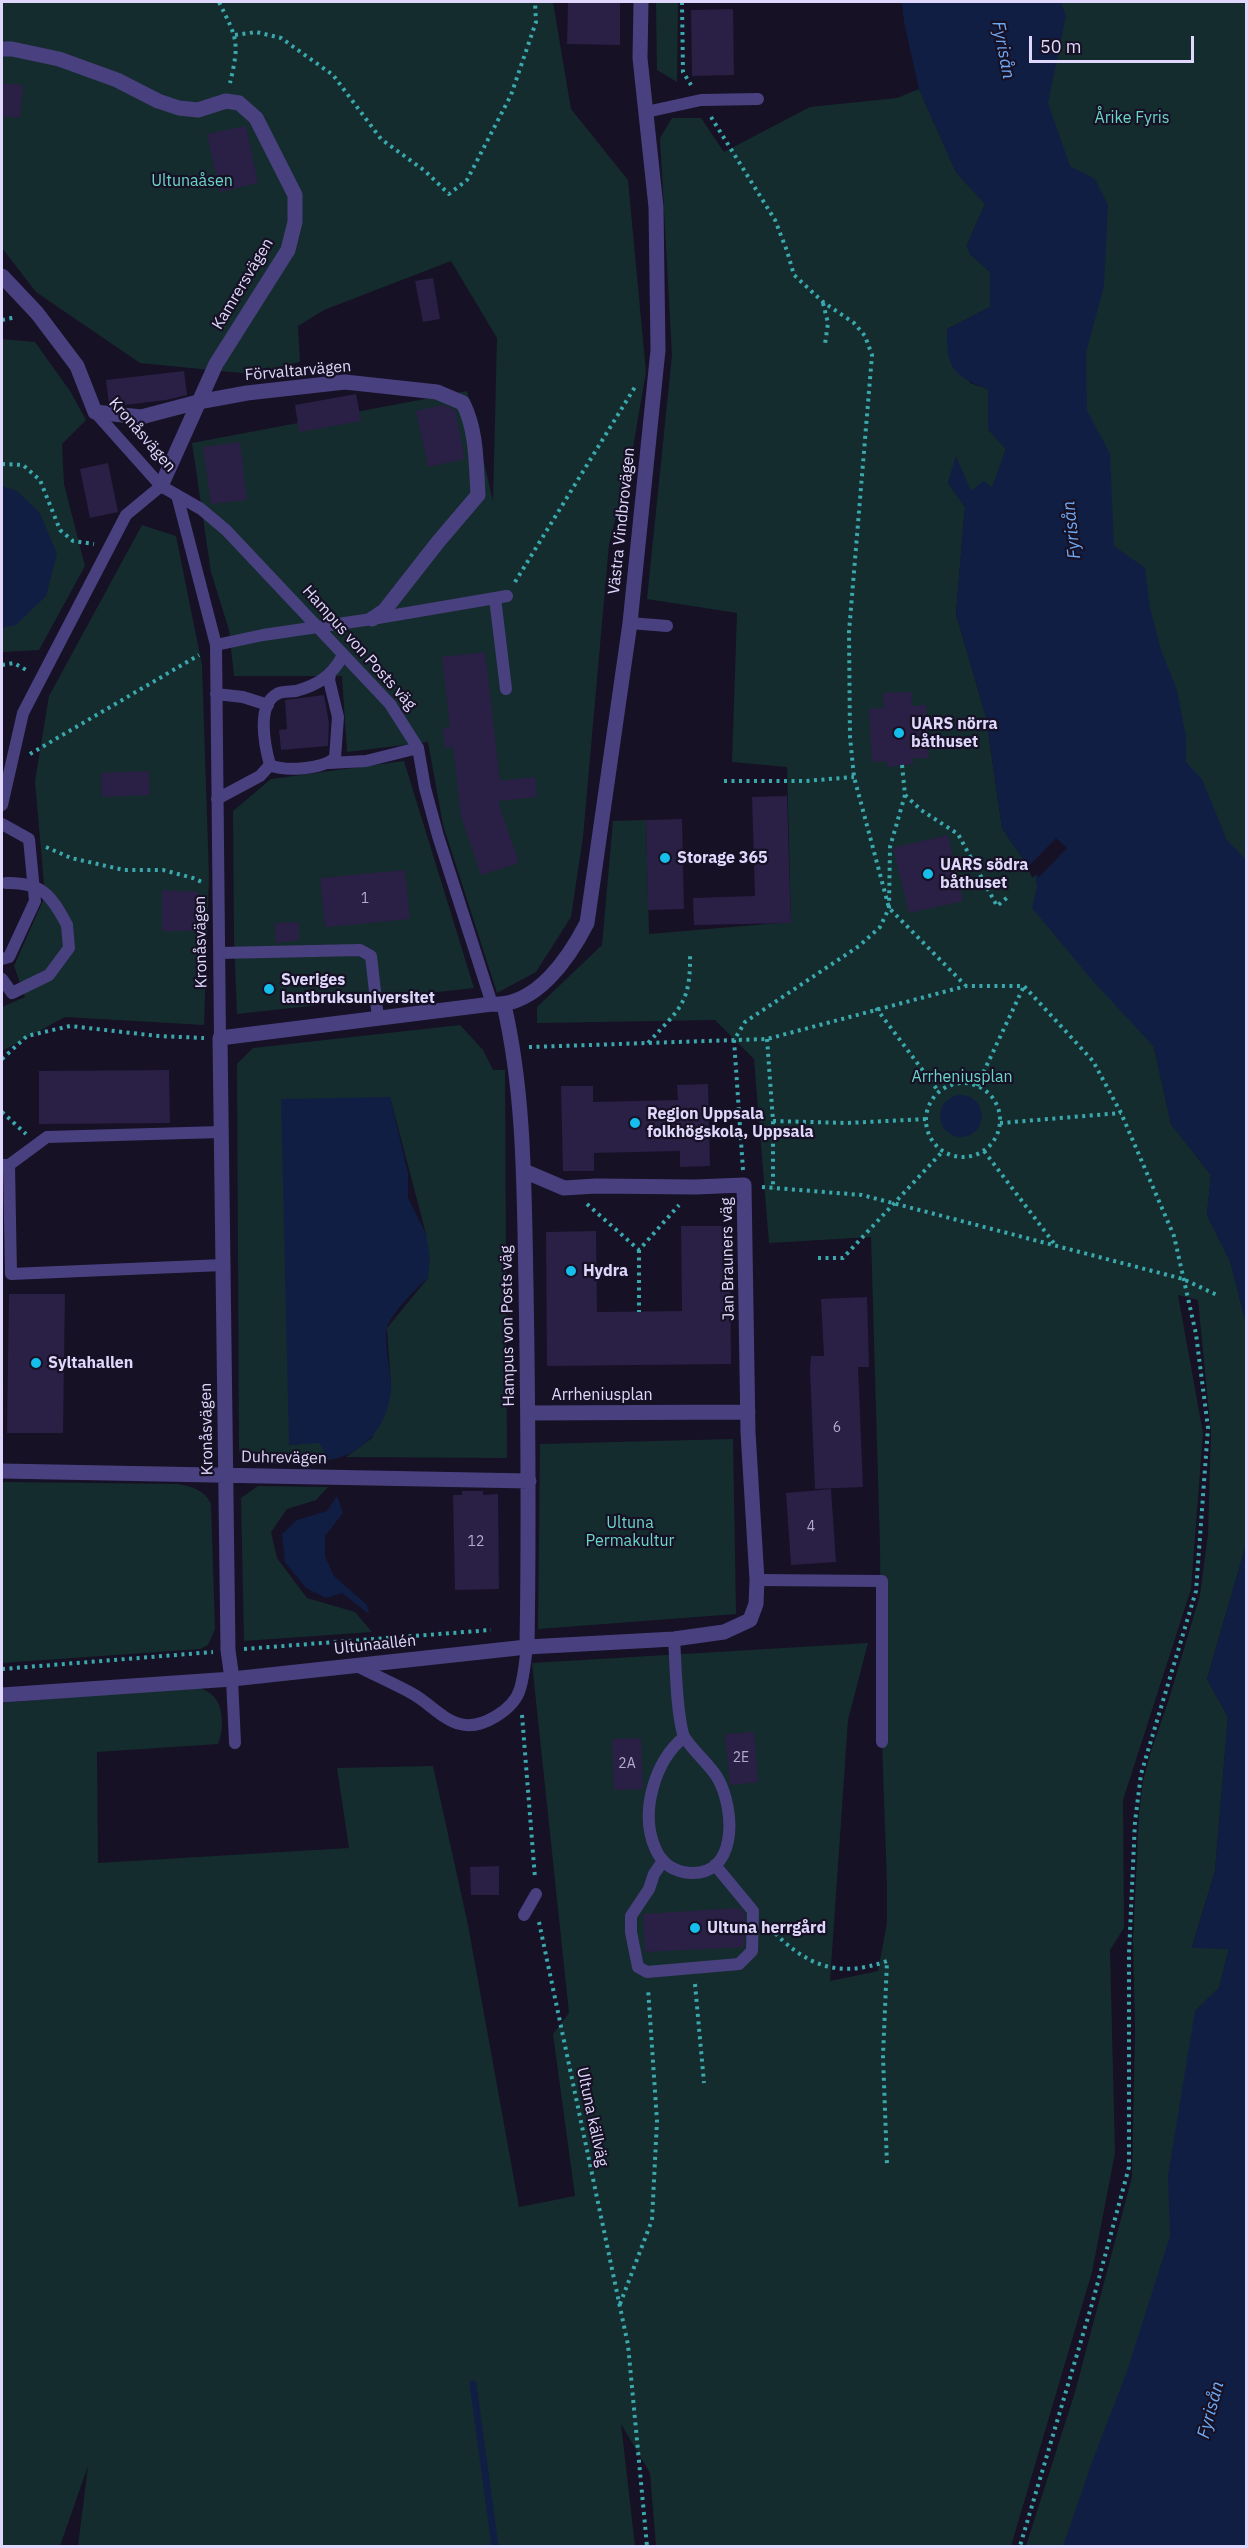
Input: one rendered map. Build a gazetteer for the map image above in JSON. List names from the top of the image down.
{
  "streets": {
    "street": [
      "Kamrersvägen",
      "Förvaltarvägen",
      "Kronåsvägen",
      "Västra Vindbrovägen",
      "Hampus von Posts väg",
      "Jan Brauners väg",
      "Arrheniusplan",
      "Duhrevägen",
      "Ultunaallén"
    ],
    "path": ["Ultuna källväg"]
  },
  "crossings": [
    ["Kamrersvägen", "Förvaltarvägen"],
    ["Kamrersvägen", "Kronåsvägen"],
    ["Förvaltarvägen", "Kronåsvägen"],
    ["Kronåsvägen", "Hampus von Posts väg"],
    ["Kronåsvägen", "Duhrevägen"],
    ["Kronåsvägen", "Ultunaallén"],
    ["Västra Vindbrovägen", "Hampus von Posts väg"],
    ["Hampus von Posts väg", "Jan Brauners väg"],
    ["Hampus von Posts väg", "Arrheniusplan"],
    ["Hampus von Posts väg", "Duhrevägen"],
    ["Hampus von Posts väg", "Ultunaallén"],
    ["Jan Brauners väg", "Arrheniusplan"],
    ["Jan Brauners väg", "Ultunaallén"]
  ],
  "water": ["Fyrisån"],
  "parks": [
    "Årike Fyris",
    "Ultunaåsen",
    "Arrheniusplan",
    "Ultuna Permakultur"
  ],
  "places": [
    "UARS nörra båthuset",
    "Storage 365",
    "UARS södra båthuset",
    "Sveriges lantbruksuniversitet",
    "Region Uppsala folkhögskola, Uppsala",
    "Hydra",
    "Syltahallen",
    "Ultuna herrgård"
  ],
  "house_numbers": [
    "1",
    "6",
    "4",
    "12",
    "2E",
    "2A"
  ],
  "scale_bar": "50 m"
}
